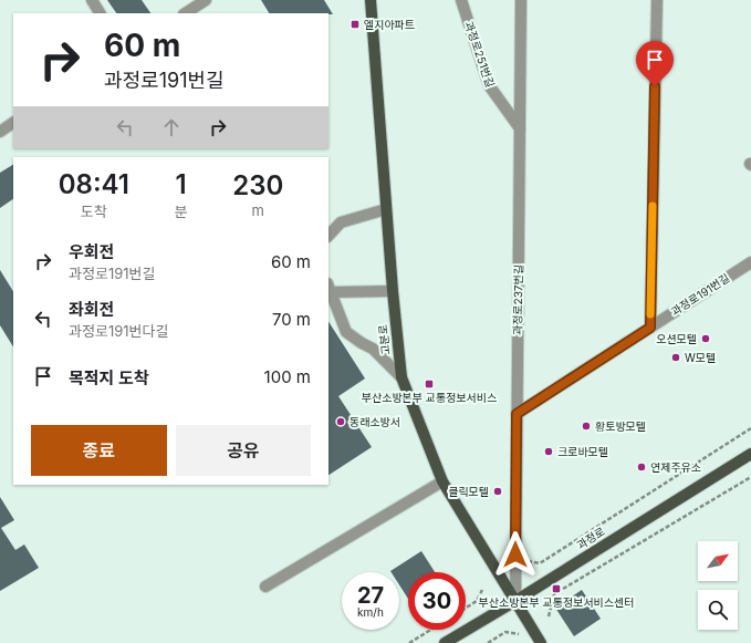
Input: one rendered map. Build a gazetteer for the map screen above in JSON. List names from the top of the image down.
{
  "streets": {
    "main road": ["고분로", "과정로"],
    "street": ["과정로251번길", "과정로191번길", "과정로237번길"]
  },
  "crossings": [
    ["과정로251번길", "과정로237번길"],
    ["과정로191번길", "과정로237번길"],
    ["과정로237번길", "고분로"],
    ["과정로237번길", "과정로"],
    ["고분로", "과정로"]
  ],
  "places": {
    "transit": ["엘지아파트", "부산소방본부 교통정보서비스", "부산소방본부 교통정보서비스센터"],
    "other": [
      "오션모텔",
      "W모텔",
      "동래소방서",
      "황토방모텔",
      "크로바모텔",
      "연제주유소",
      "클릭모텔"
    ]
  },
  "north": "top right",
  "page": {
    "turn": ["60 m", "과정로191번길"],
    "eta": [
      "08:41",
      "도착",
      "1",
      "분",
      "230",
      "m"
    ],
    "list": [
      {
        "name": "우회전",
        "note": "과정로191번길",
        "value": "60 m"
      },
      {
        "name": "좌회전",
        "note": "과정로191번다길",
        "value": "70 m"
      },
      {
        "name": "목적지 도착",
        "value": "100 m"
      }
    ],
    "buttons": ["종료", "공유"],
    "speed": "27 km/h",
    "limit": "30"
  }
}
